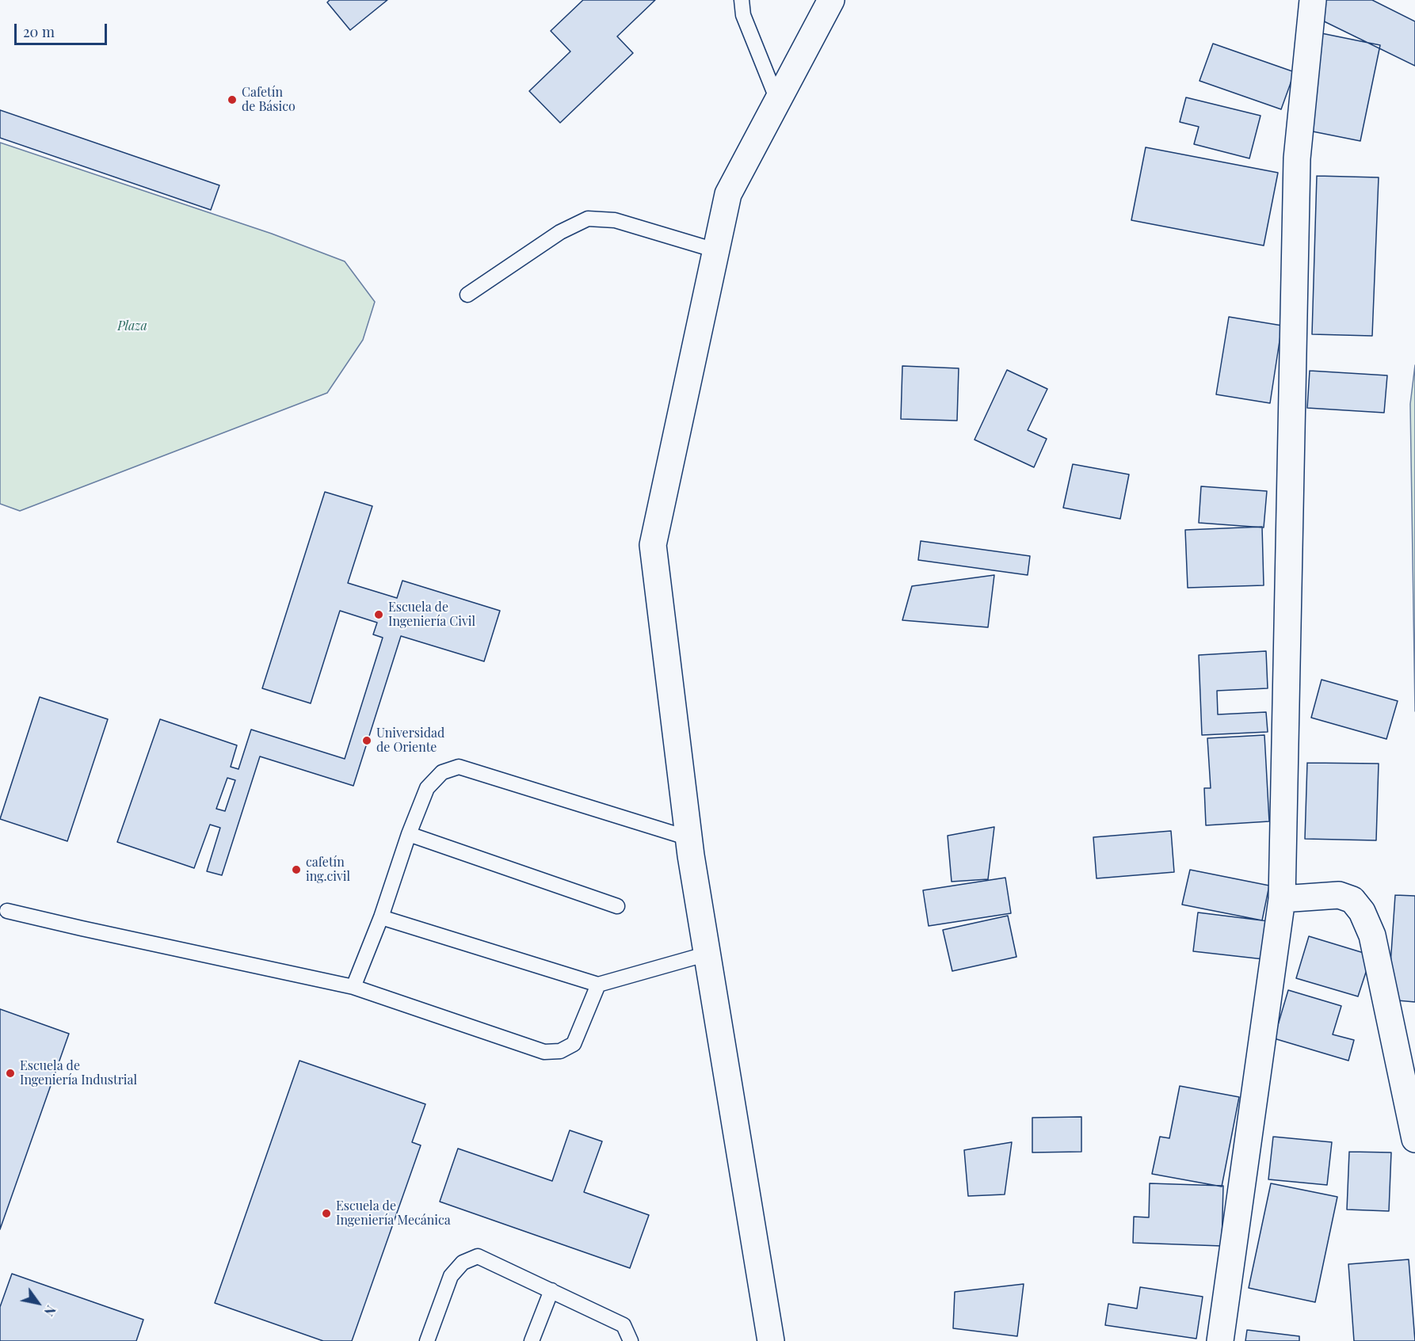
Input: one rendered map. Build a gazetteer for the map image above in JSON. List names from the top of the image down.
{
  "parks": ["Plaza"],
  "places": [
    "Cafetín de Básico",
    "Escuela de Ingeniería Civil",
    "Universidad de Oriente",
    "cafetín ing.civil",
    "Escuela de Ingeniería Industrial",
    "Escuela de Ingeniería Mecánica"
  ],
  "scale_bar": "20 m",
  "north": "bottom right"
}
